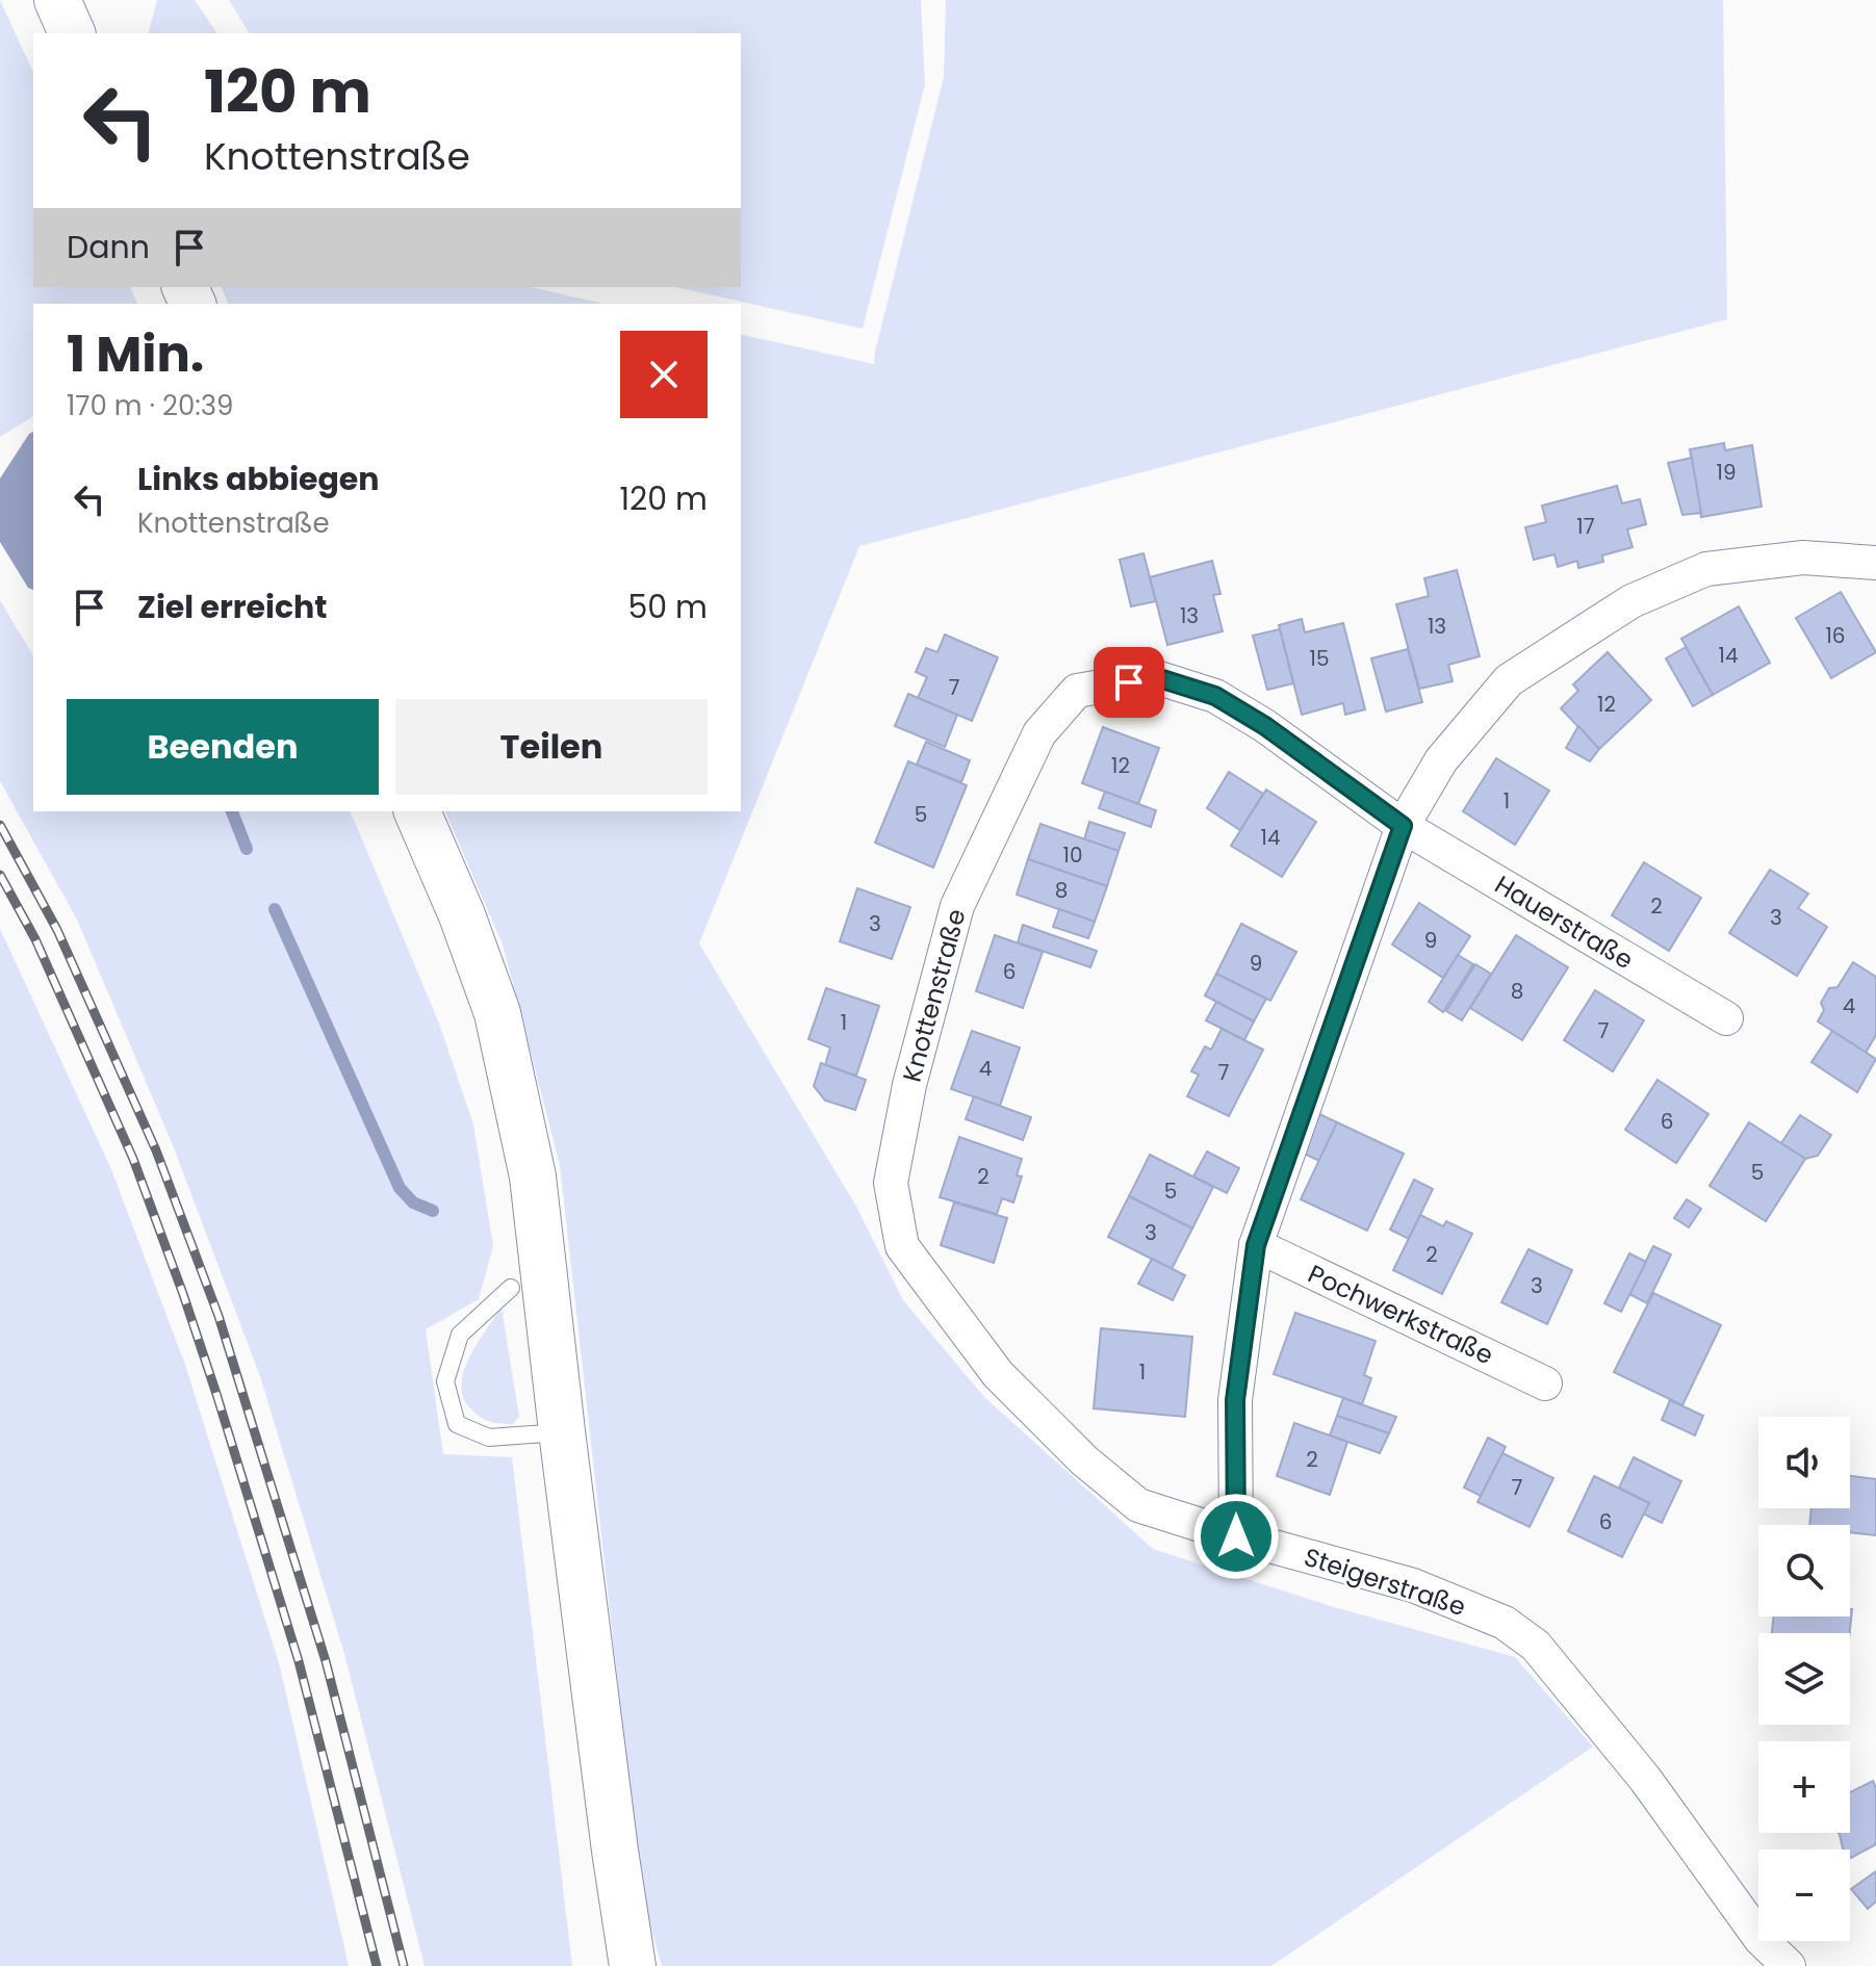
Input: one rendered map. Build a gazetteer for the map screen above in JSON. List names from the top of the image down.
{
  "streets": {
    "street": [
      "Hauerstraße",
      "Knottenstraße",
      "Pochwerkstraße",
      "Steigerstraße"
    ]
  },
  "crossings": [
    ["Hauerstraße", "Knottenstraße"],
    ["Knottenstraße", "Steigerstraße"]
  ],
  "house_numbers": [
    "19",
    "17",
    "13",
    "13",
    "16",
    "14",
    "15",
    "7",
    "12",
    "12",
    "1",
    "5",
    "14",
    "10",
    "8",
    "2",
    "3",
    "3",
    "9",
    "9",
    "6",
    "8",
    "4",
    "1",
    "7",
    "4",
    "7",
    "6",
    "5",
    "2",
    "5",
    "3",
    "2",
    "3",
    "1",
    "2",
    "7",
    "6"
  ],
  "page": {
    "turn": ["120 m", "Knottenstraße"],
    "then": "Dann",
    "heading": ["1 Min.", "170 m · 20:39"],
    "list": [
      {
        "name": "Links abbiegen",
        "note": "Knottenstraße",
        "value": "120 m"
      },
      {
        "name": "Ziel erreicht",
        "value": "50 m"
      }
    ],
    "buttons": ["Beenden", "Teilen"],
    "map_buttons": ["+", "−"]
  }
}
